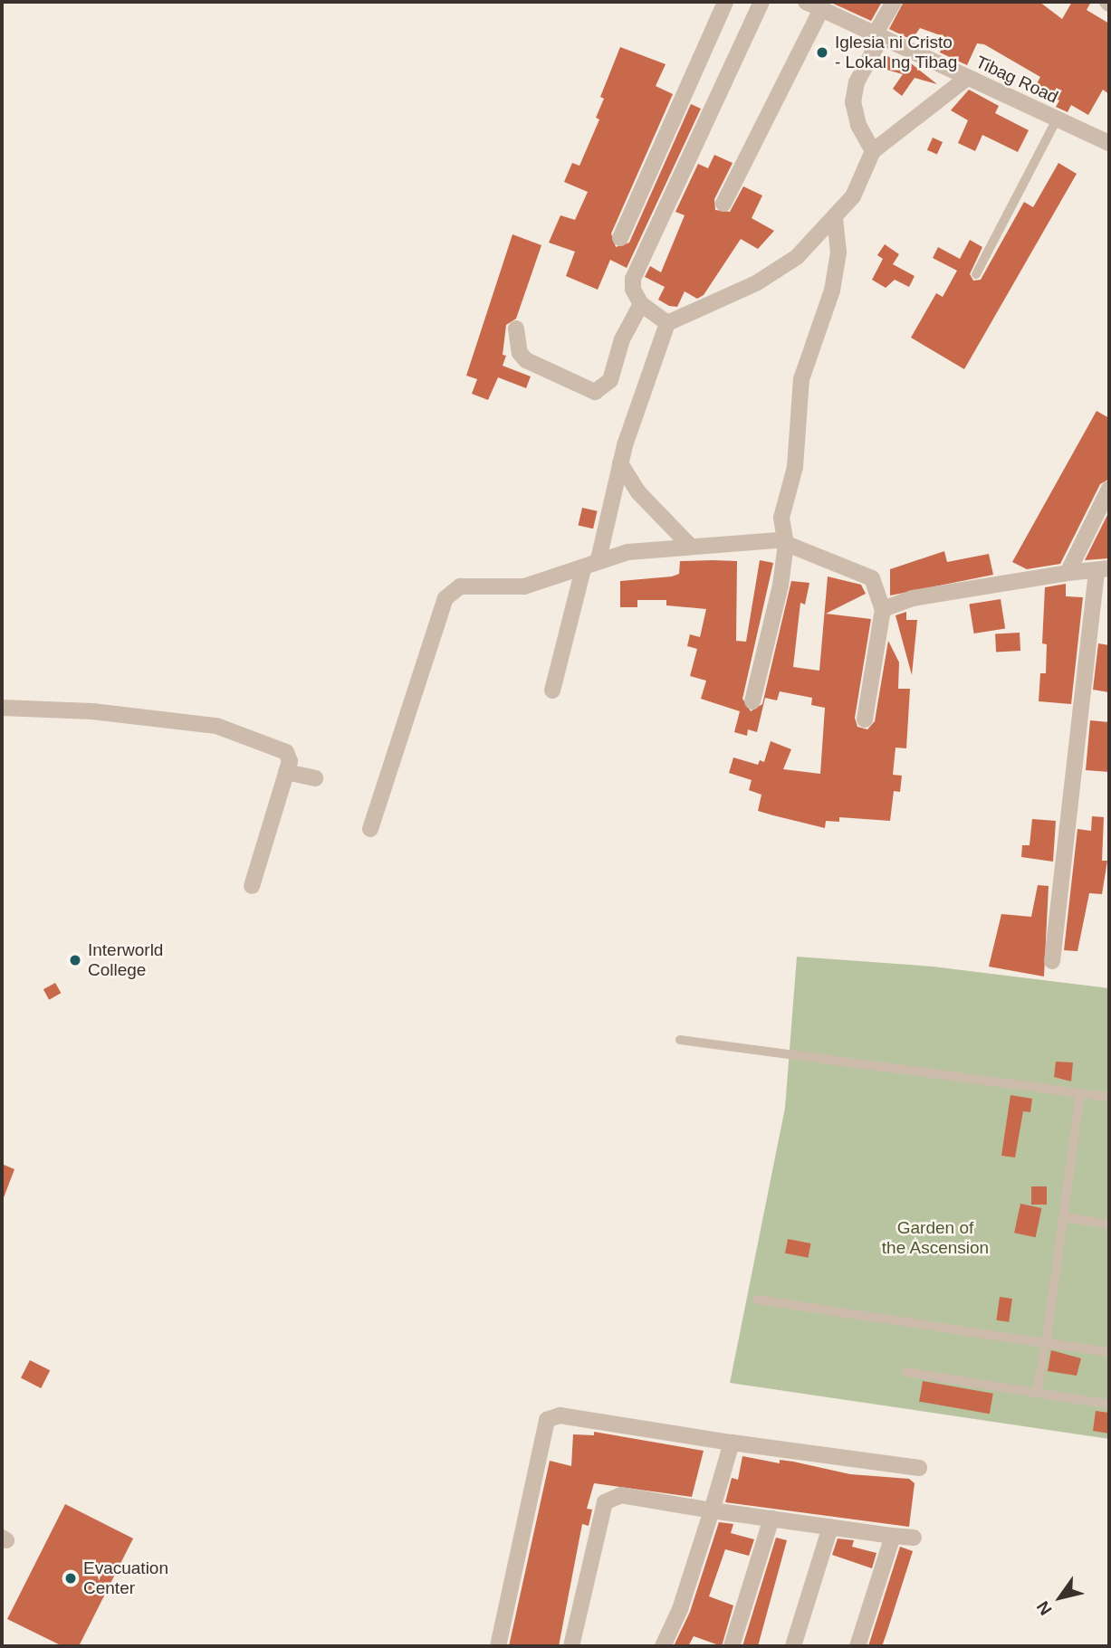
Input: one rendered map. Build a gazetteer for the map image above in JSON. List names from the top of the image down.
{
  "streets": {
    "street": ["Tibag Road"]
  },
  "parks": ["Garden of the Ascension"],
  "places": ["Iglesia ni Cristo - Lokal ng Tibag", "Interworld College", "Evacuation Center"],
  "north": "bottom left"
}
